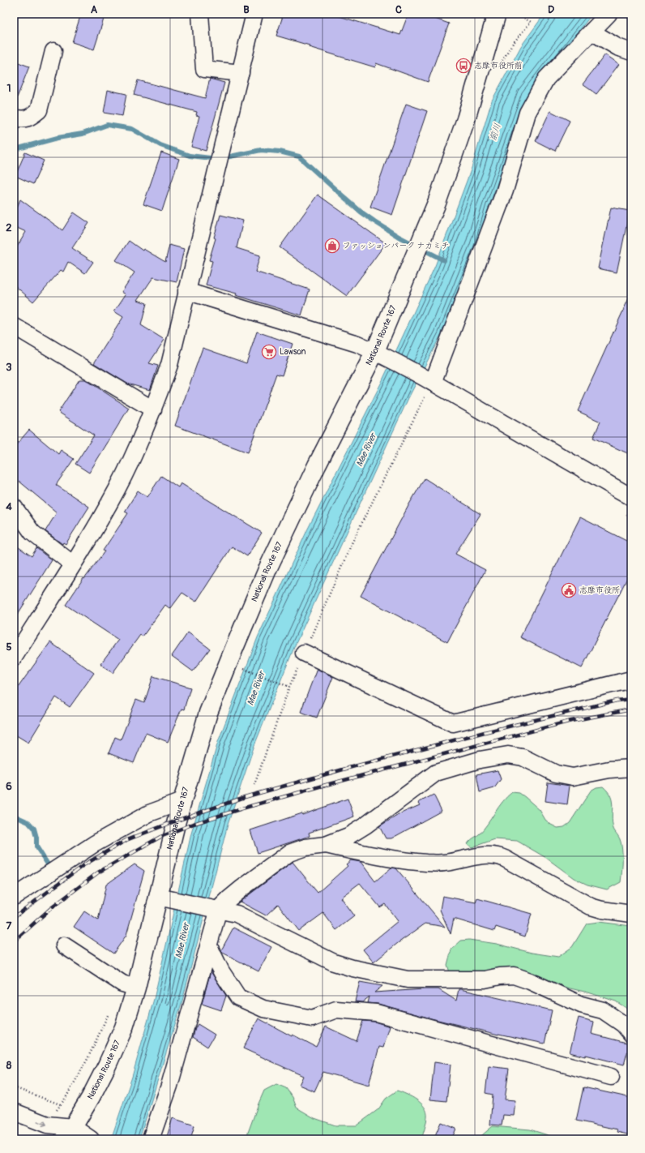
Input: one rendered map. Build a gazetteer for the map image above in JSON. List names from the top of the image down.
{
  "streets": {
    "highway": ["National Route 167"]
  },
  "water": ["前川", "Mae River"],
  "places": {
    "bus stop": ["志摩市役所前"],
    "shop": ["ファッションパーク ナカミチ"],
    "supermarket": ["Lawson"],
    "public building": ["志摩市役所"]
  },
  "grid": {
    "columns": [
      "A",
      "B",
      "C",
      "D"
    ],
    "rows": [
      "1",
      "2",
      "3",
      "4",
      "5",
      "6",
      "7",
      "8"
    ]
  }
}
